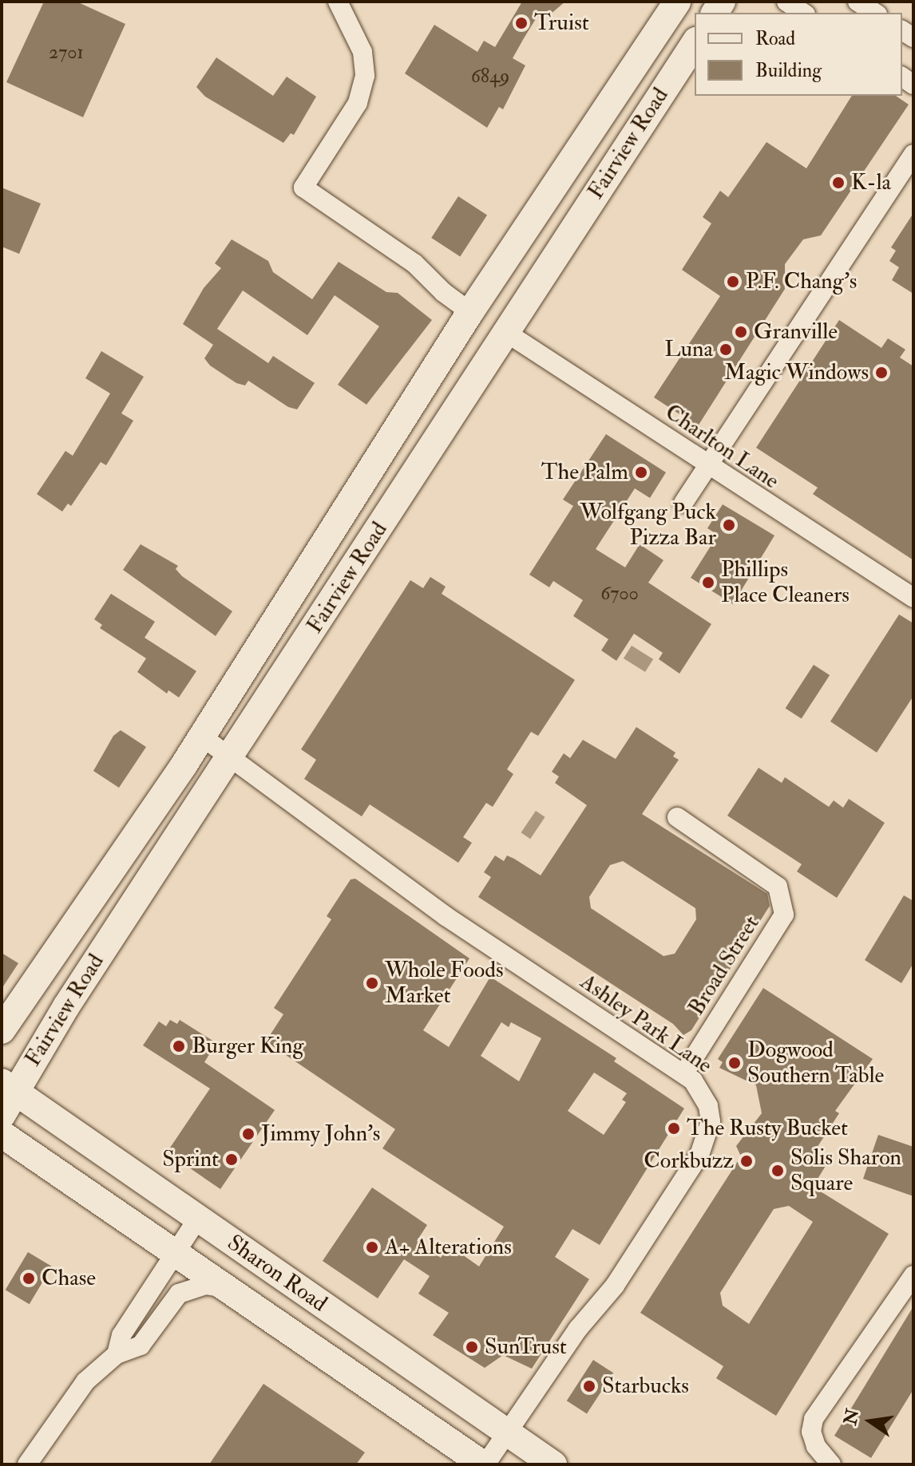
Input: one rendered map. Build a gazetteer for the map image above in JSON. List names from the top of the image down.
{
  "streets": {
    "main road": ["Fairview Road", "Sharon Road"],
    "street": ["Charlton Lane", "Broad Street", "Ashley Park Lane"]
  },
  "crossings": [
    ["Fairview Road", "Charlton Lane"],
    ["Fairview Road", "Ashley Park Lane"],
    ["Fairview Road", "Sharon Road"],
    ["Broad Street", "Ashley Park Lane"],
    ["Ashley Park Lane", "Sharon Road"]
  ],
  "places": [
    "Truist",
    "K-la",
    "P.F. Chang's",
    "Granville",
    "Luna",
    "Magic Windows",
    "The Palm",
    "Wolfgang Puck Pizza Bar",
    "Phillips Place Cleaners",
    "Whole Foods Market",
    "Burger King",
    "Dogwood Southern Table",
    "The Rusty Bucket",
    "Jimmy John's",
    "Sprint",
    "Corkbuzz",
    "Solis Sharon Square",
    "A+ Alterations",
    "Chase",
    "SunTrust",
    "Starbucks"
  ],
  "house_numbers": ["2701", "6849", "6700"],
  "legend": ["Road", "Building"],
  "north": "left"
}
